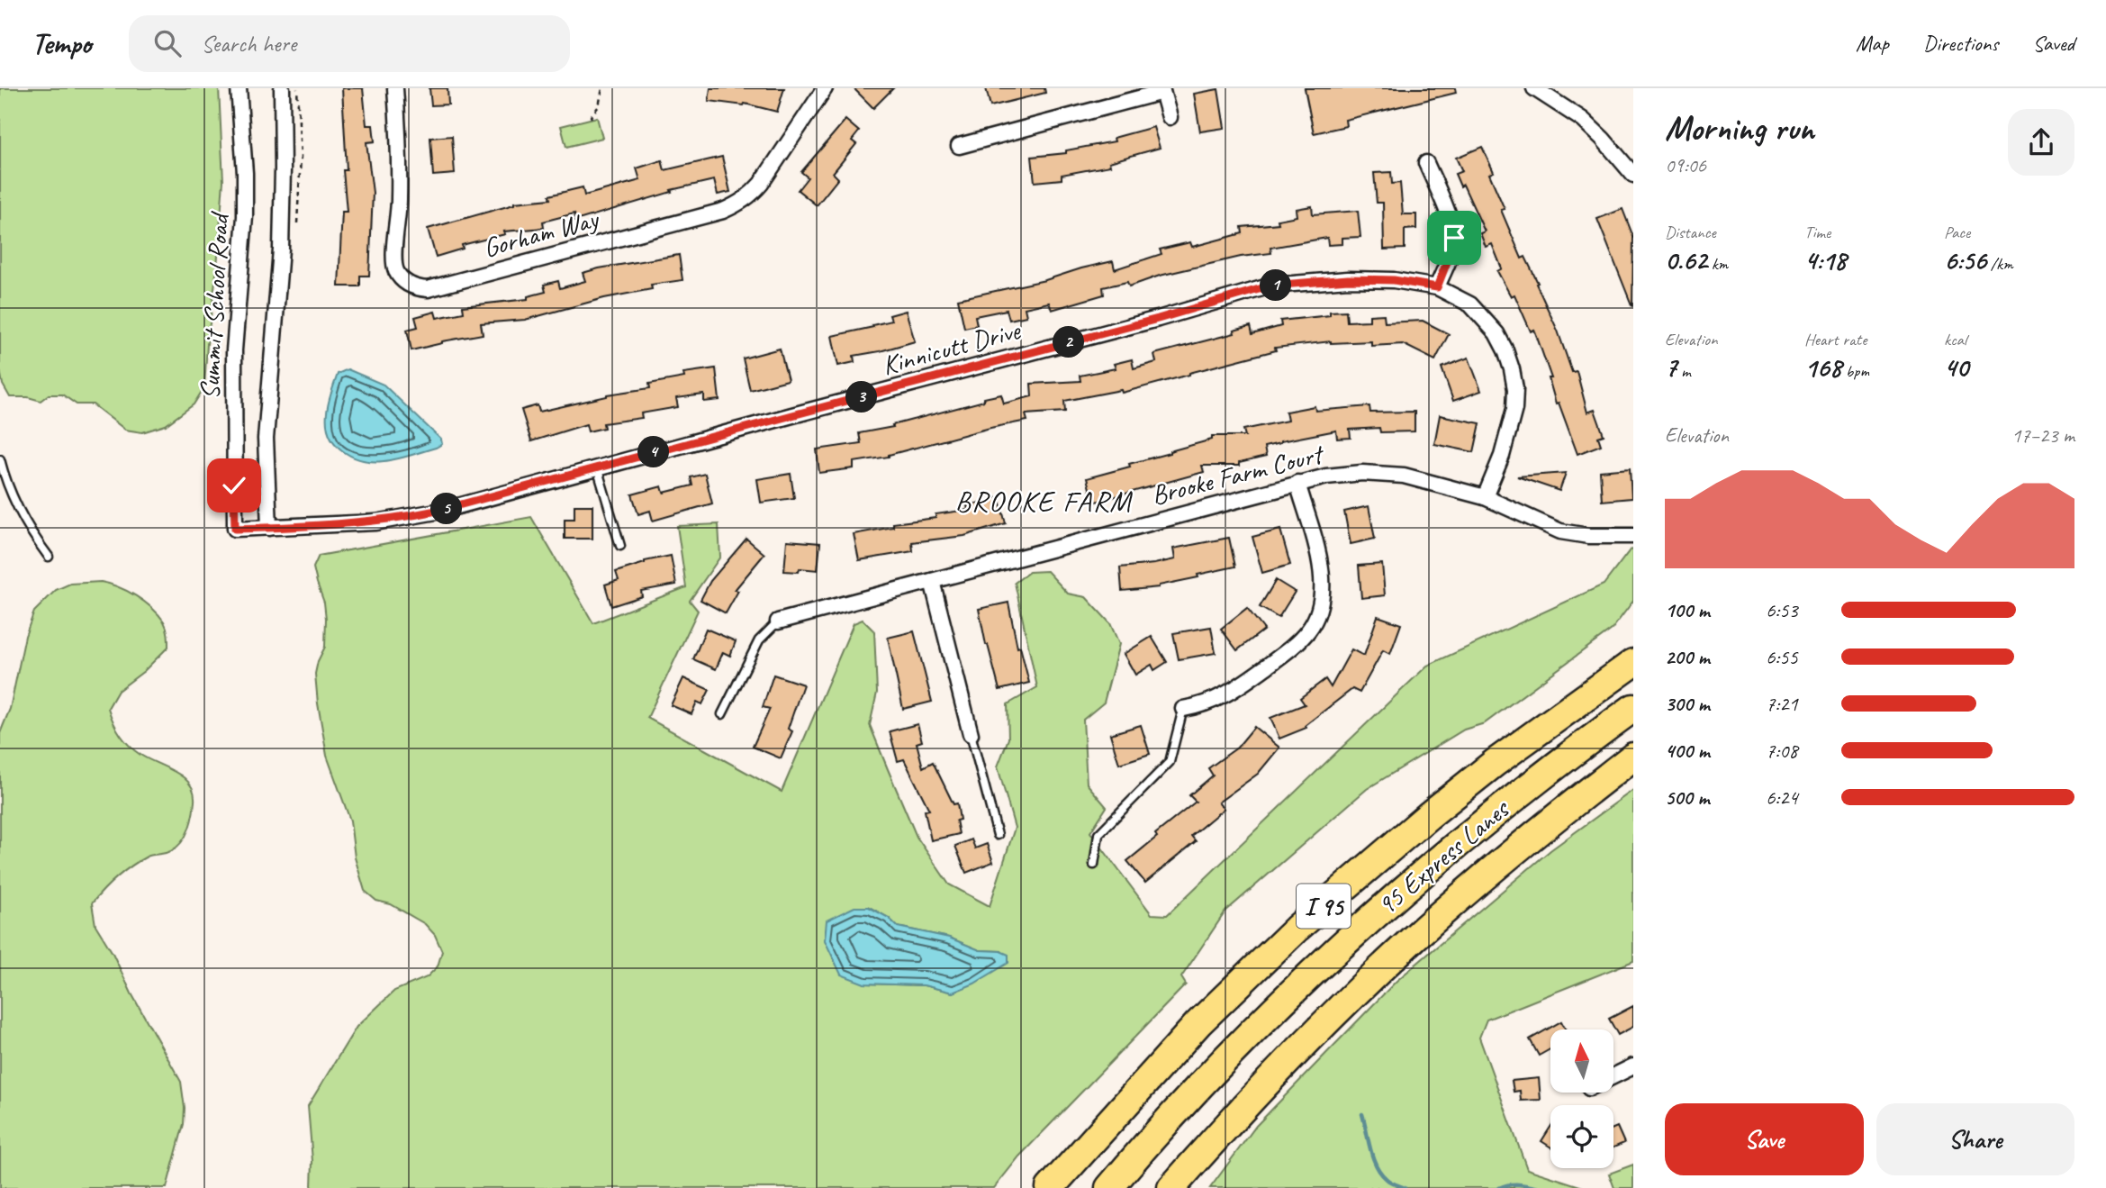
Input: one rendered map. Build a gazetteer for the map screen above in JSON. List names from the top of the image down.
{
  "streets": {
    "highway": ["95 Express Lanes", "I 95"],
    "street": [
      "Gorham Way",
      "Summit School Road",
      "Kinnicutt Drive",
      "Brooke Farm Court"
    ]
  },
  "crossings": [
    ["Summit School Road", "Kinnicutt Drive"],
    ["Kinnicutt Drive", "Brooke Farm Court"]
  ],
  "districts": ["BROOKE FARM"],
  "north": "top",
  "page": {
    "header": "Tempo",
    "search": "Search here",
    "nav": ["Map", "Directions", "Saved"],
    "heading": ["Morning run", "09:06"],
    "stats": [
      ["Distance", "0.62 km"],
      ["Time", "4:18"],
      ["Pace", "6:56 /km"],
      ["Elevation", "7 m"],
      ["Heart rate", "168 bpm"],
      ["kcal", "40"]
    ],
    "pins": [
      "1",
      "2",
      "3",
      "4",
      "5"
    ],
    "chart": ["Elevation", "17–23 m"],
    "list": [
      {
        "name": "100 m",
        "note": "6:53"
      },
      {
        "name": "200 m",
        "note": "6:55"
      },
      {
        "name": "300 m",
        "note": "7:21"
      },
      {
        "name": "400 m",
        "note": "7:08"
      },
      {
        "name": "500 m",
        "note": "6:24"
      }
    ],
    "buttons": ["Save", "Share"]
  }
}
